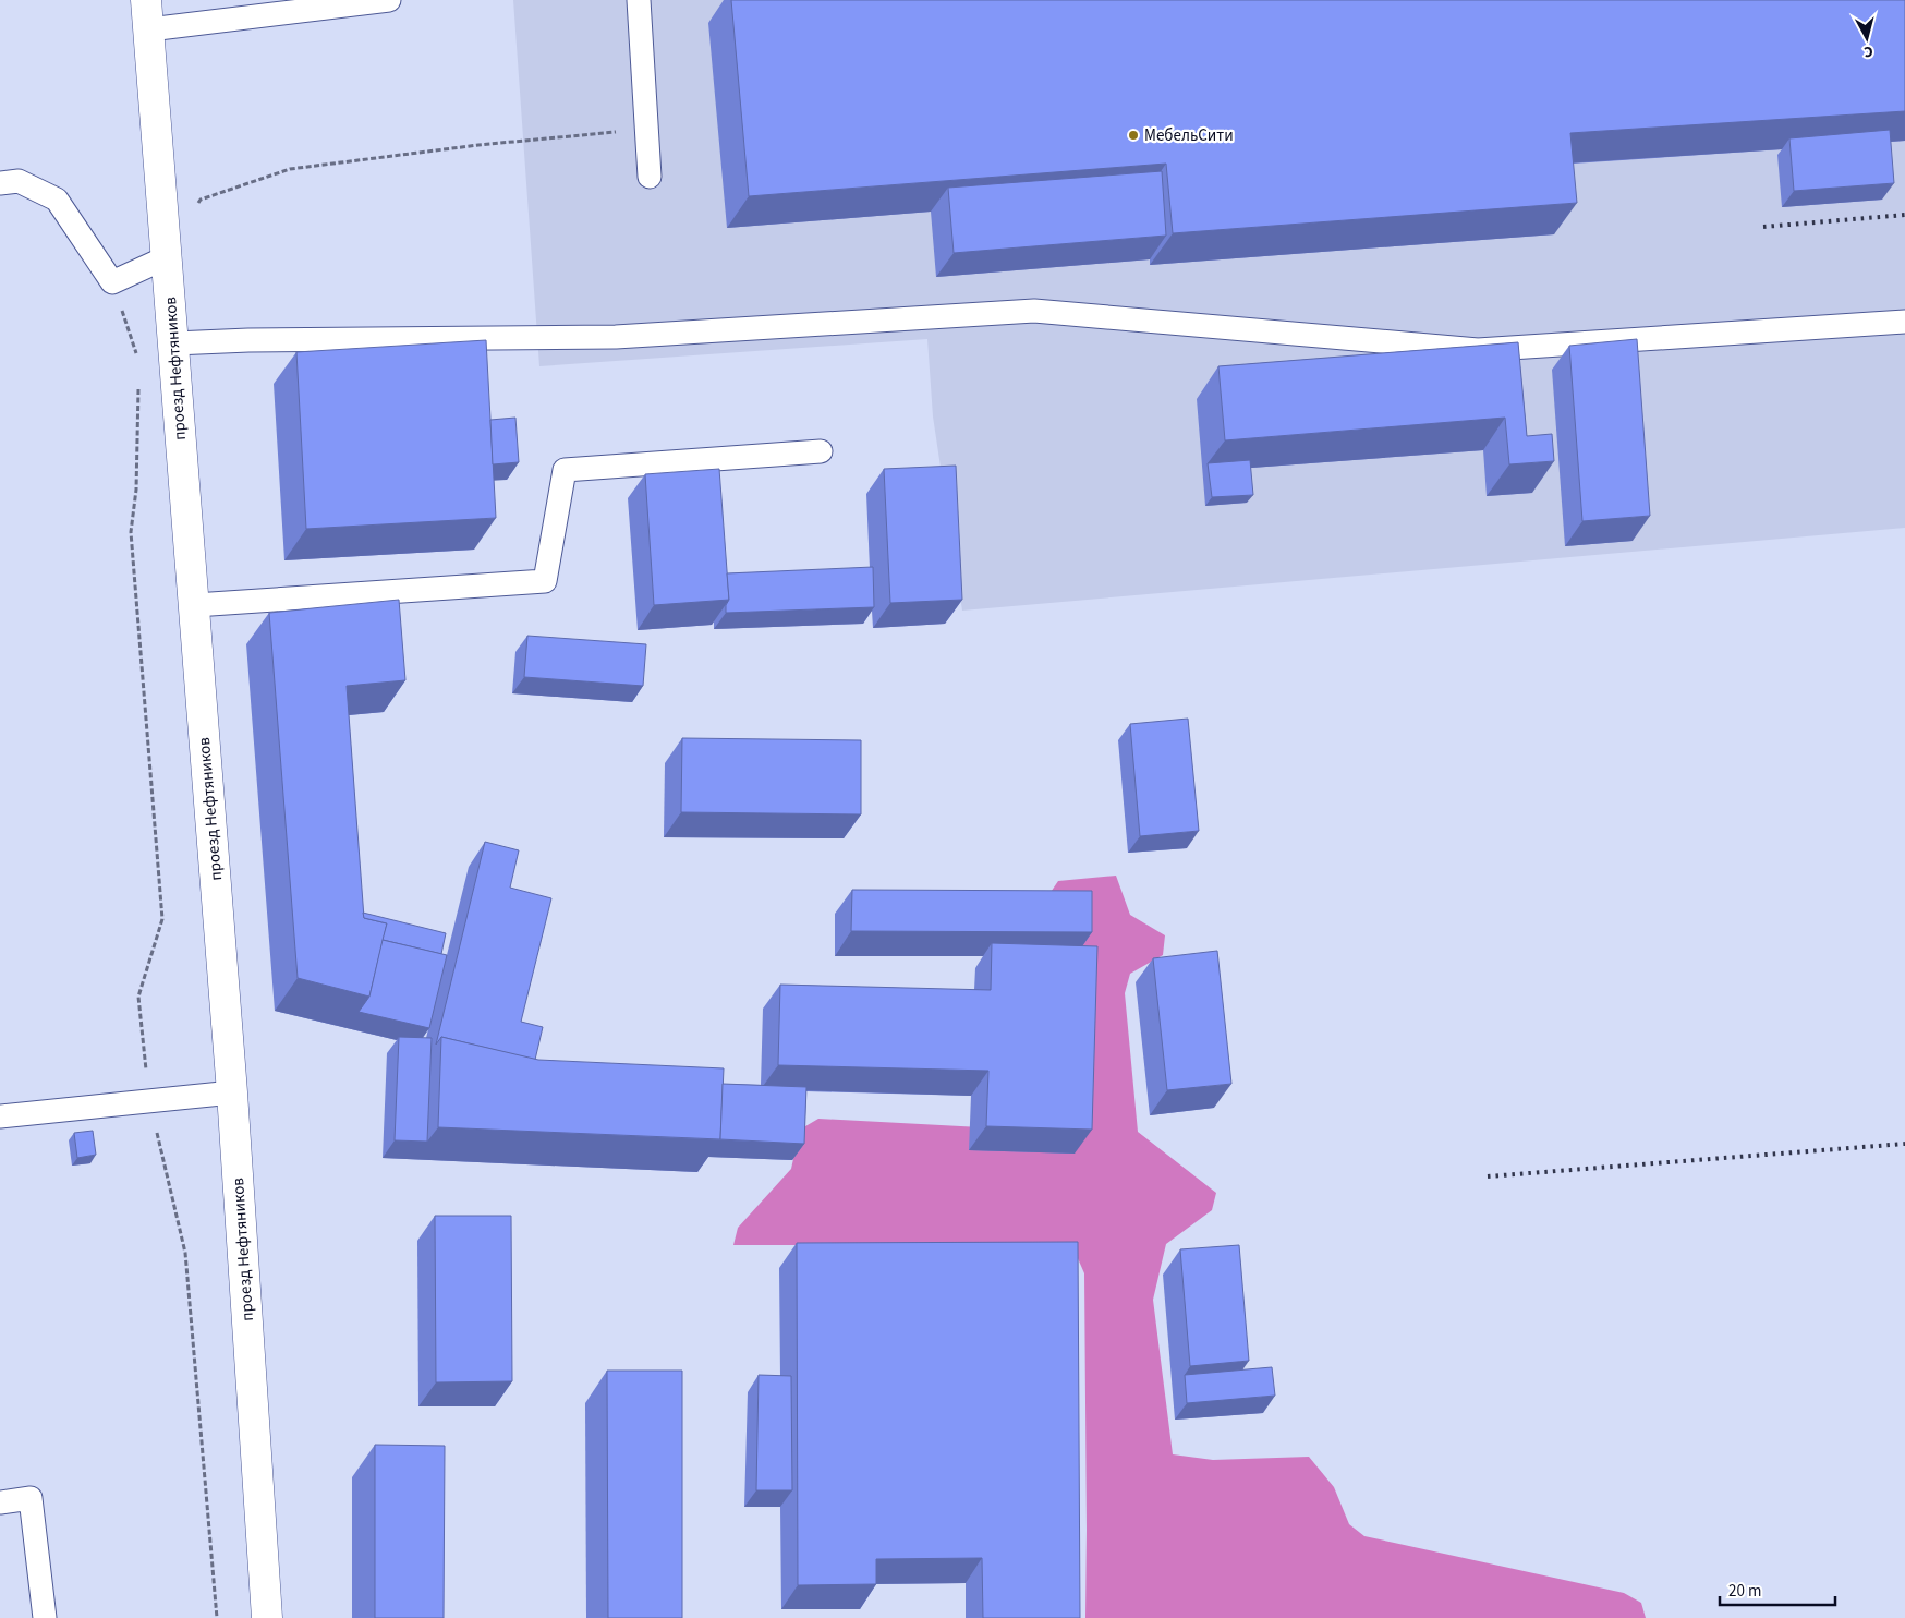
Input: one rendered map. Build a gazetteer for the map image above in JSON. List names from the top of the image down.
{
  "streets": {
    "street": ["проезд Нефтяников"]
  },
  "places": ["МебельСити"],
  "scale_bar": "20 m",
  "north": "bottom"
}
